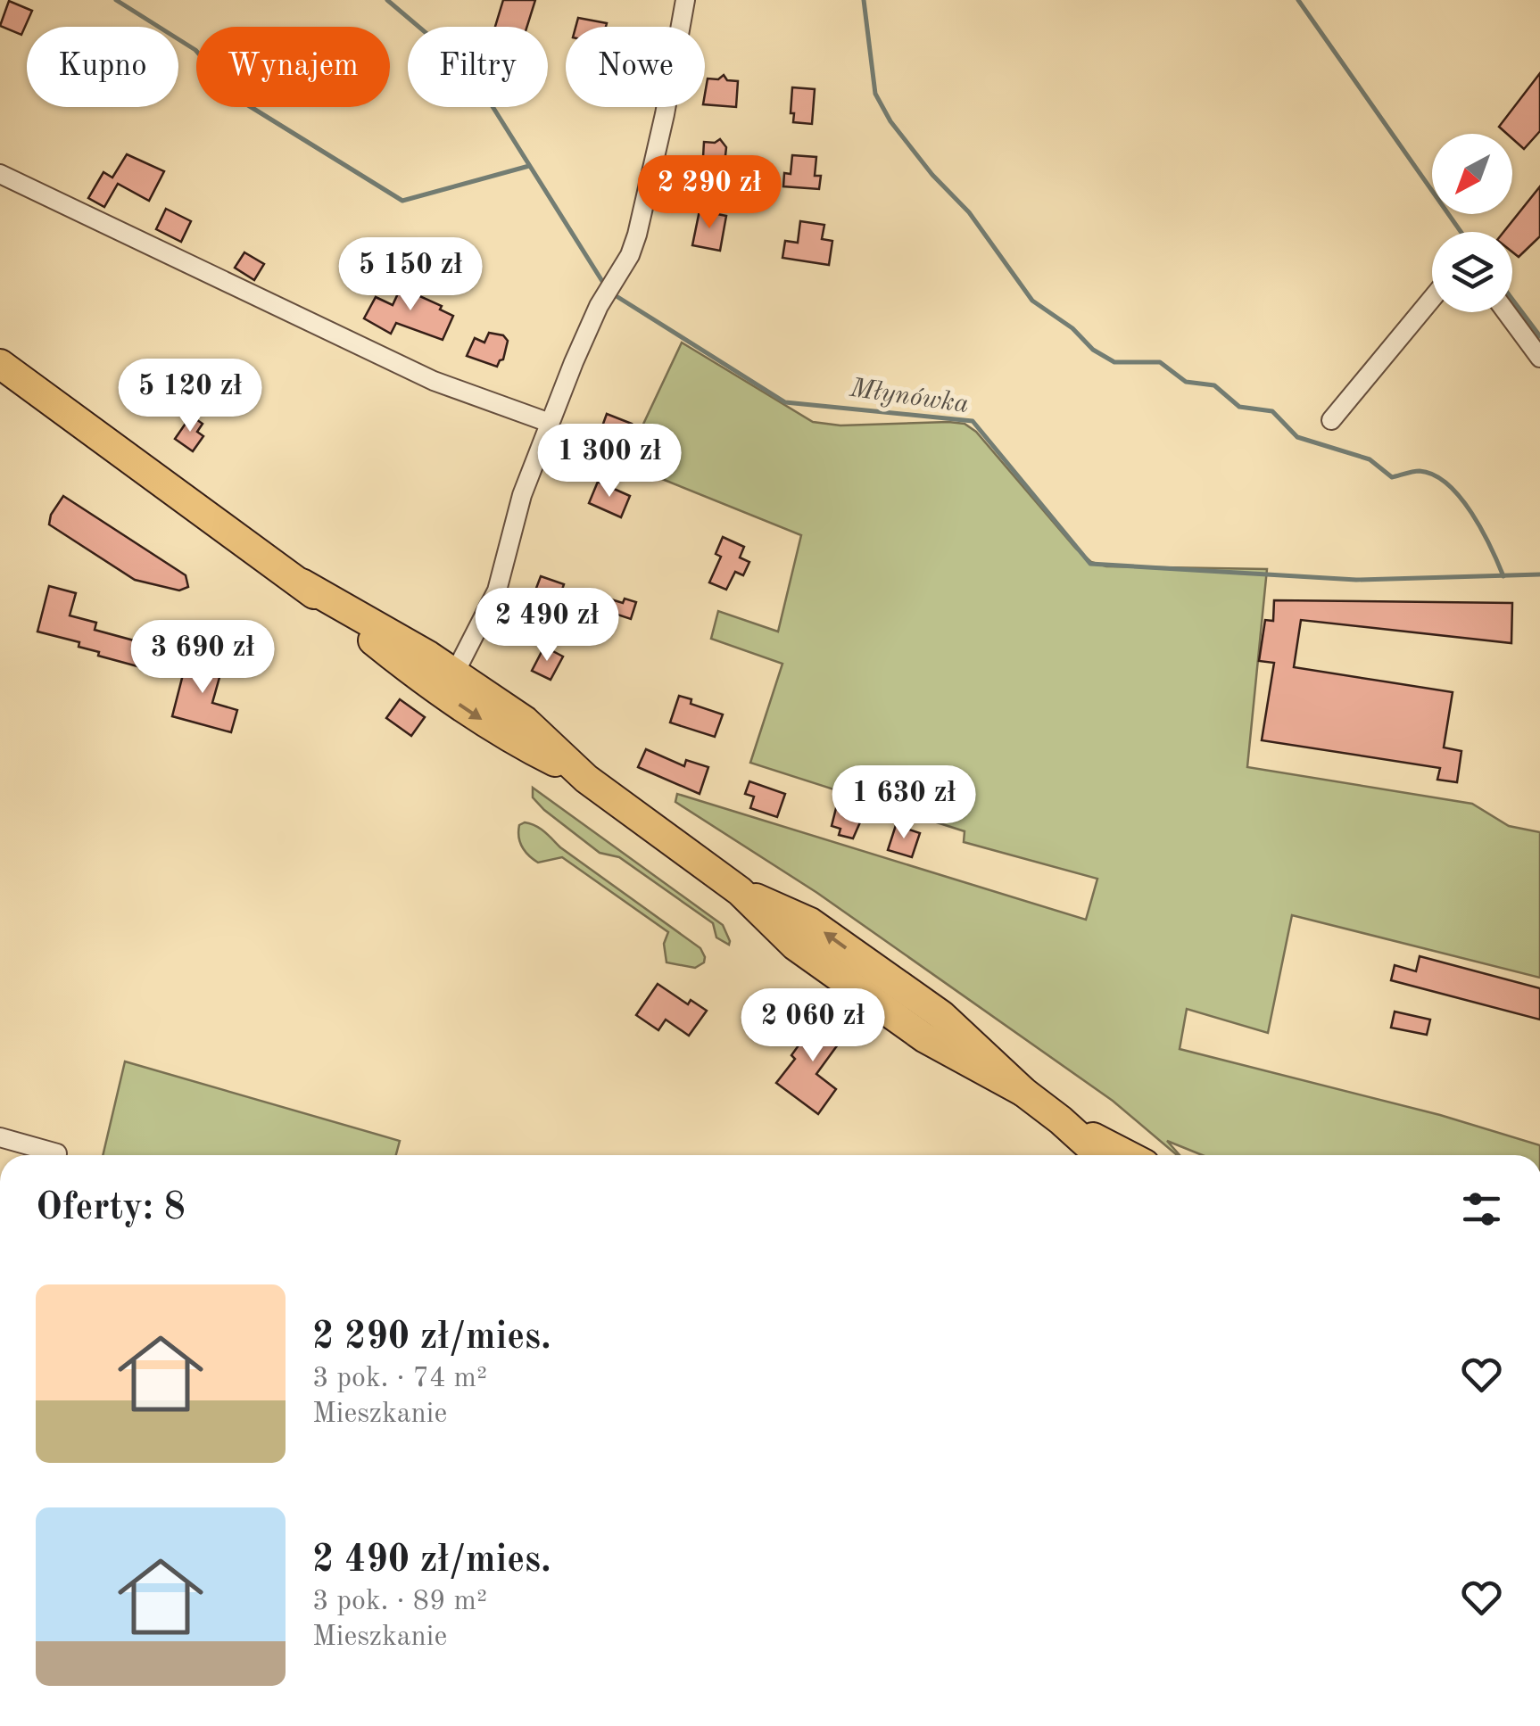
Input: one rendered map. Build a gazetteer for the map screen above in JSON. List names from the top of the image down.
{
  "water": ["Młynówka"],
  "north": "bottom left",
  "page": {
    "chip": [
      "Kupno",
      "Wynajem",
      "Filtry",
      "Nowe"
    ],
    "price": [
      "2 290 zł",
      "5 150 zł",
      "5 120 zł",
      "1 300 zł",
      "2 490 zł",
      "3 690 zł",
      "1 630 zł",
      "2 060 zł"
    ],
    "heading": "Oferty: 8",
    "list": [
      {
        "name": "2 290 zł/mies.",
        "note": "3 pok. · 74 m² · Mieszkanie"
      },
      {
        "name": "2 490 zł/mies.",
        "note": "3 pok. · 89 m² · Mieszkanie"
      }
    ]
  }
}
